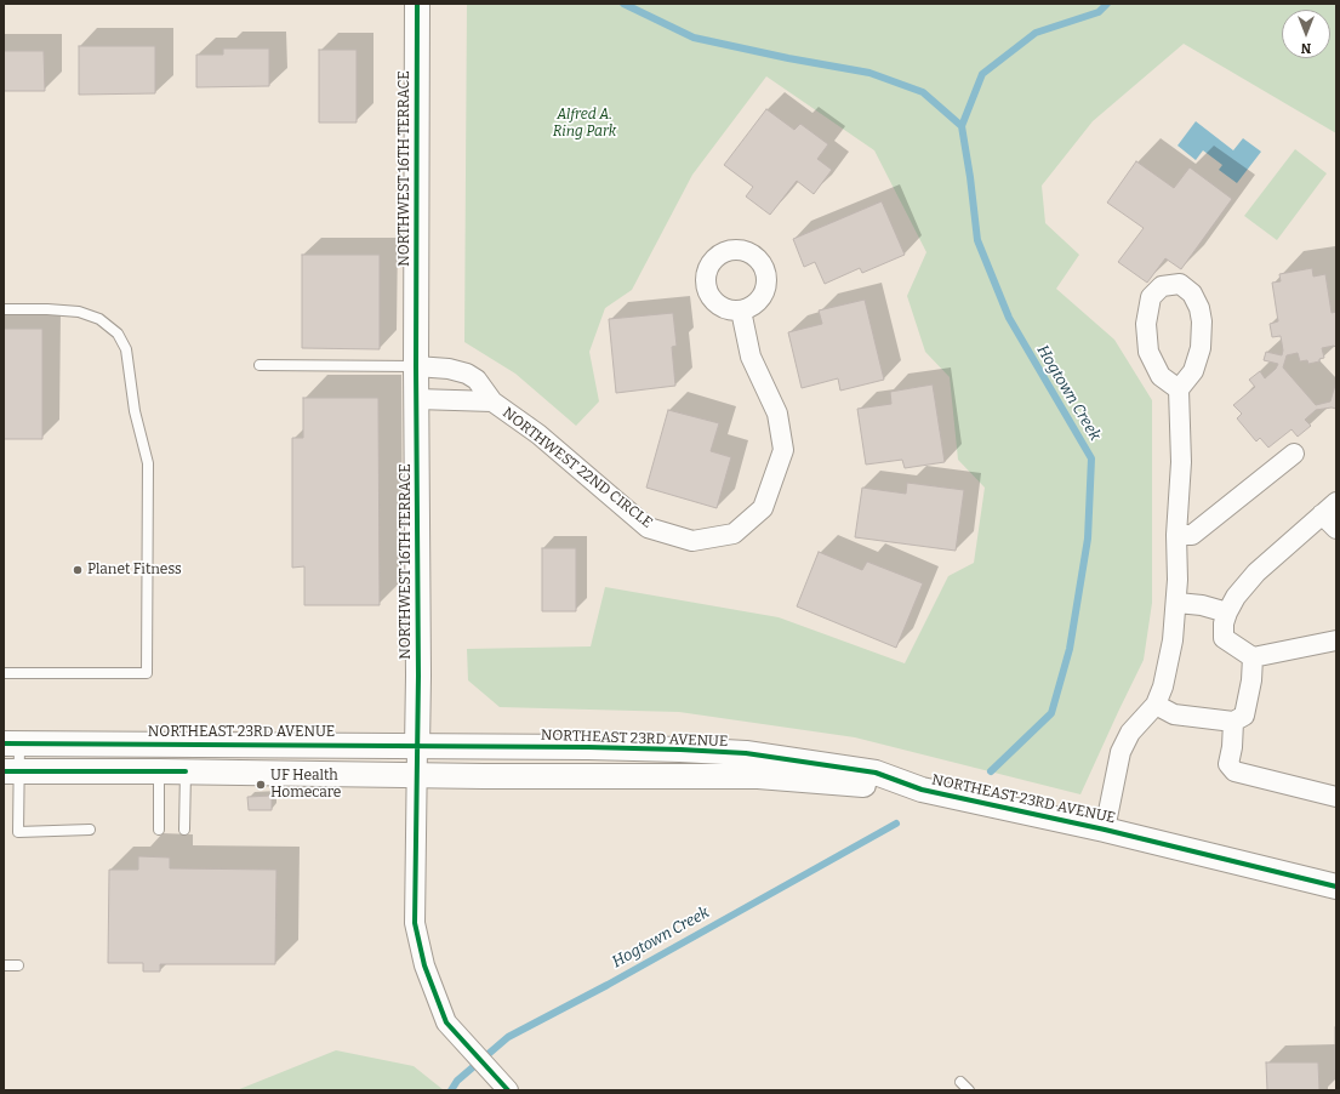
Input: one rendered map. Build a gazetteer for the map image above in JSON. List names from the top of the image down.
{
  "streets": {
    "street": ["NORTHWEST 16TH TERRACE", "NORTHWEST 22ND CIRCLE", "NORTHEAST 23RD AVENUE"]
  },
  "crossings": [
    ["NORTHWEST 16TH TERRACE", "NORTHWEST 22ND CIRCLE"],
    ["NORTHWEST 16TH TERRACE", "NORTHEAST 23RD AVENUE"]
  ],
  "water": ["Hogtown Creek"],
  "parks": ["Alfred A. Ring Park"],
  "places": ["Planet Fitness", "UF Health Homecare"],
  "north": "bottom"
}
